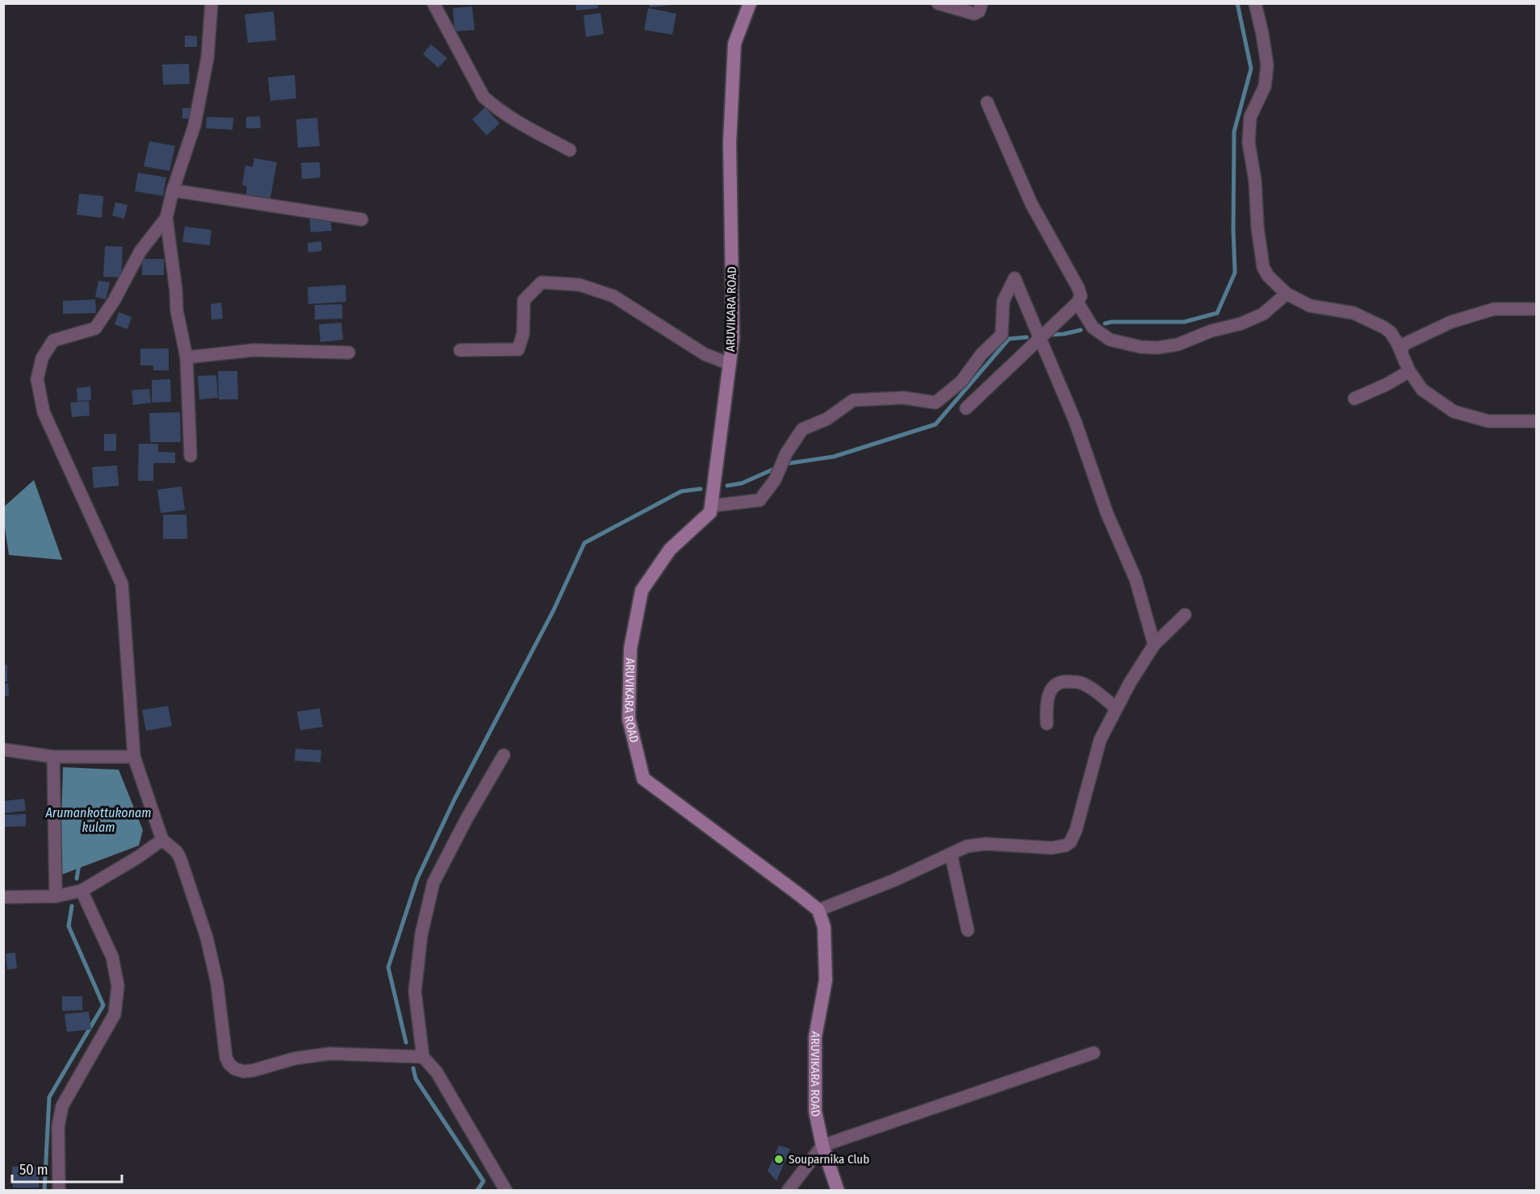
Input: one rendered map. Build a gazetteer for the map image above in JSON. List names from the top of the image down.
{
  "streets": {
    "main road": ["ARUVIKARA ROAD"]
  },
  "water": ["Arumankottukonam kulam"],
  "places": ["Souparnika Club"],
  "scale_bar": "50 m"
}
